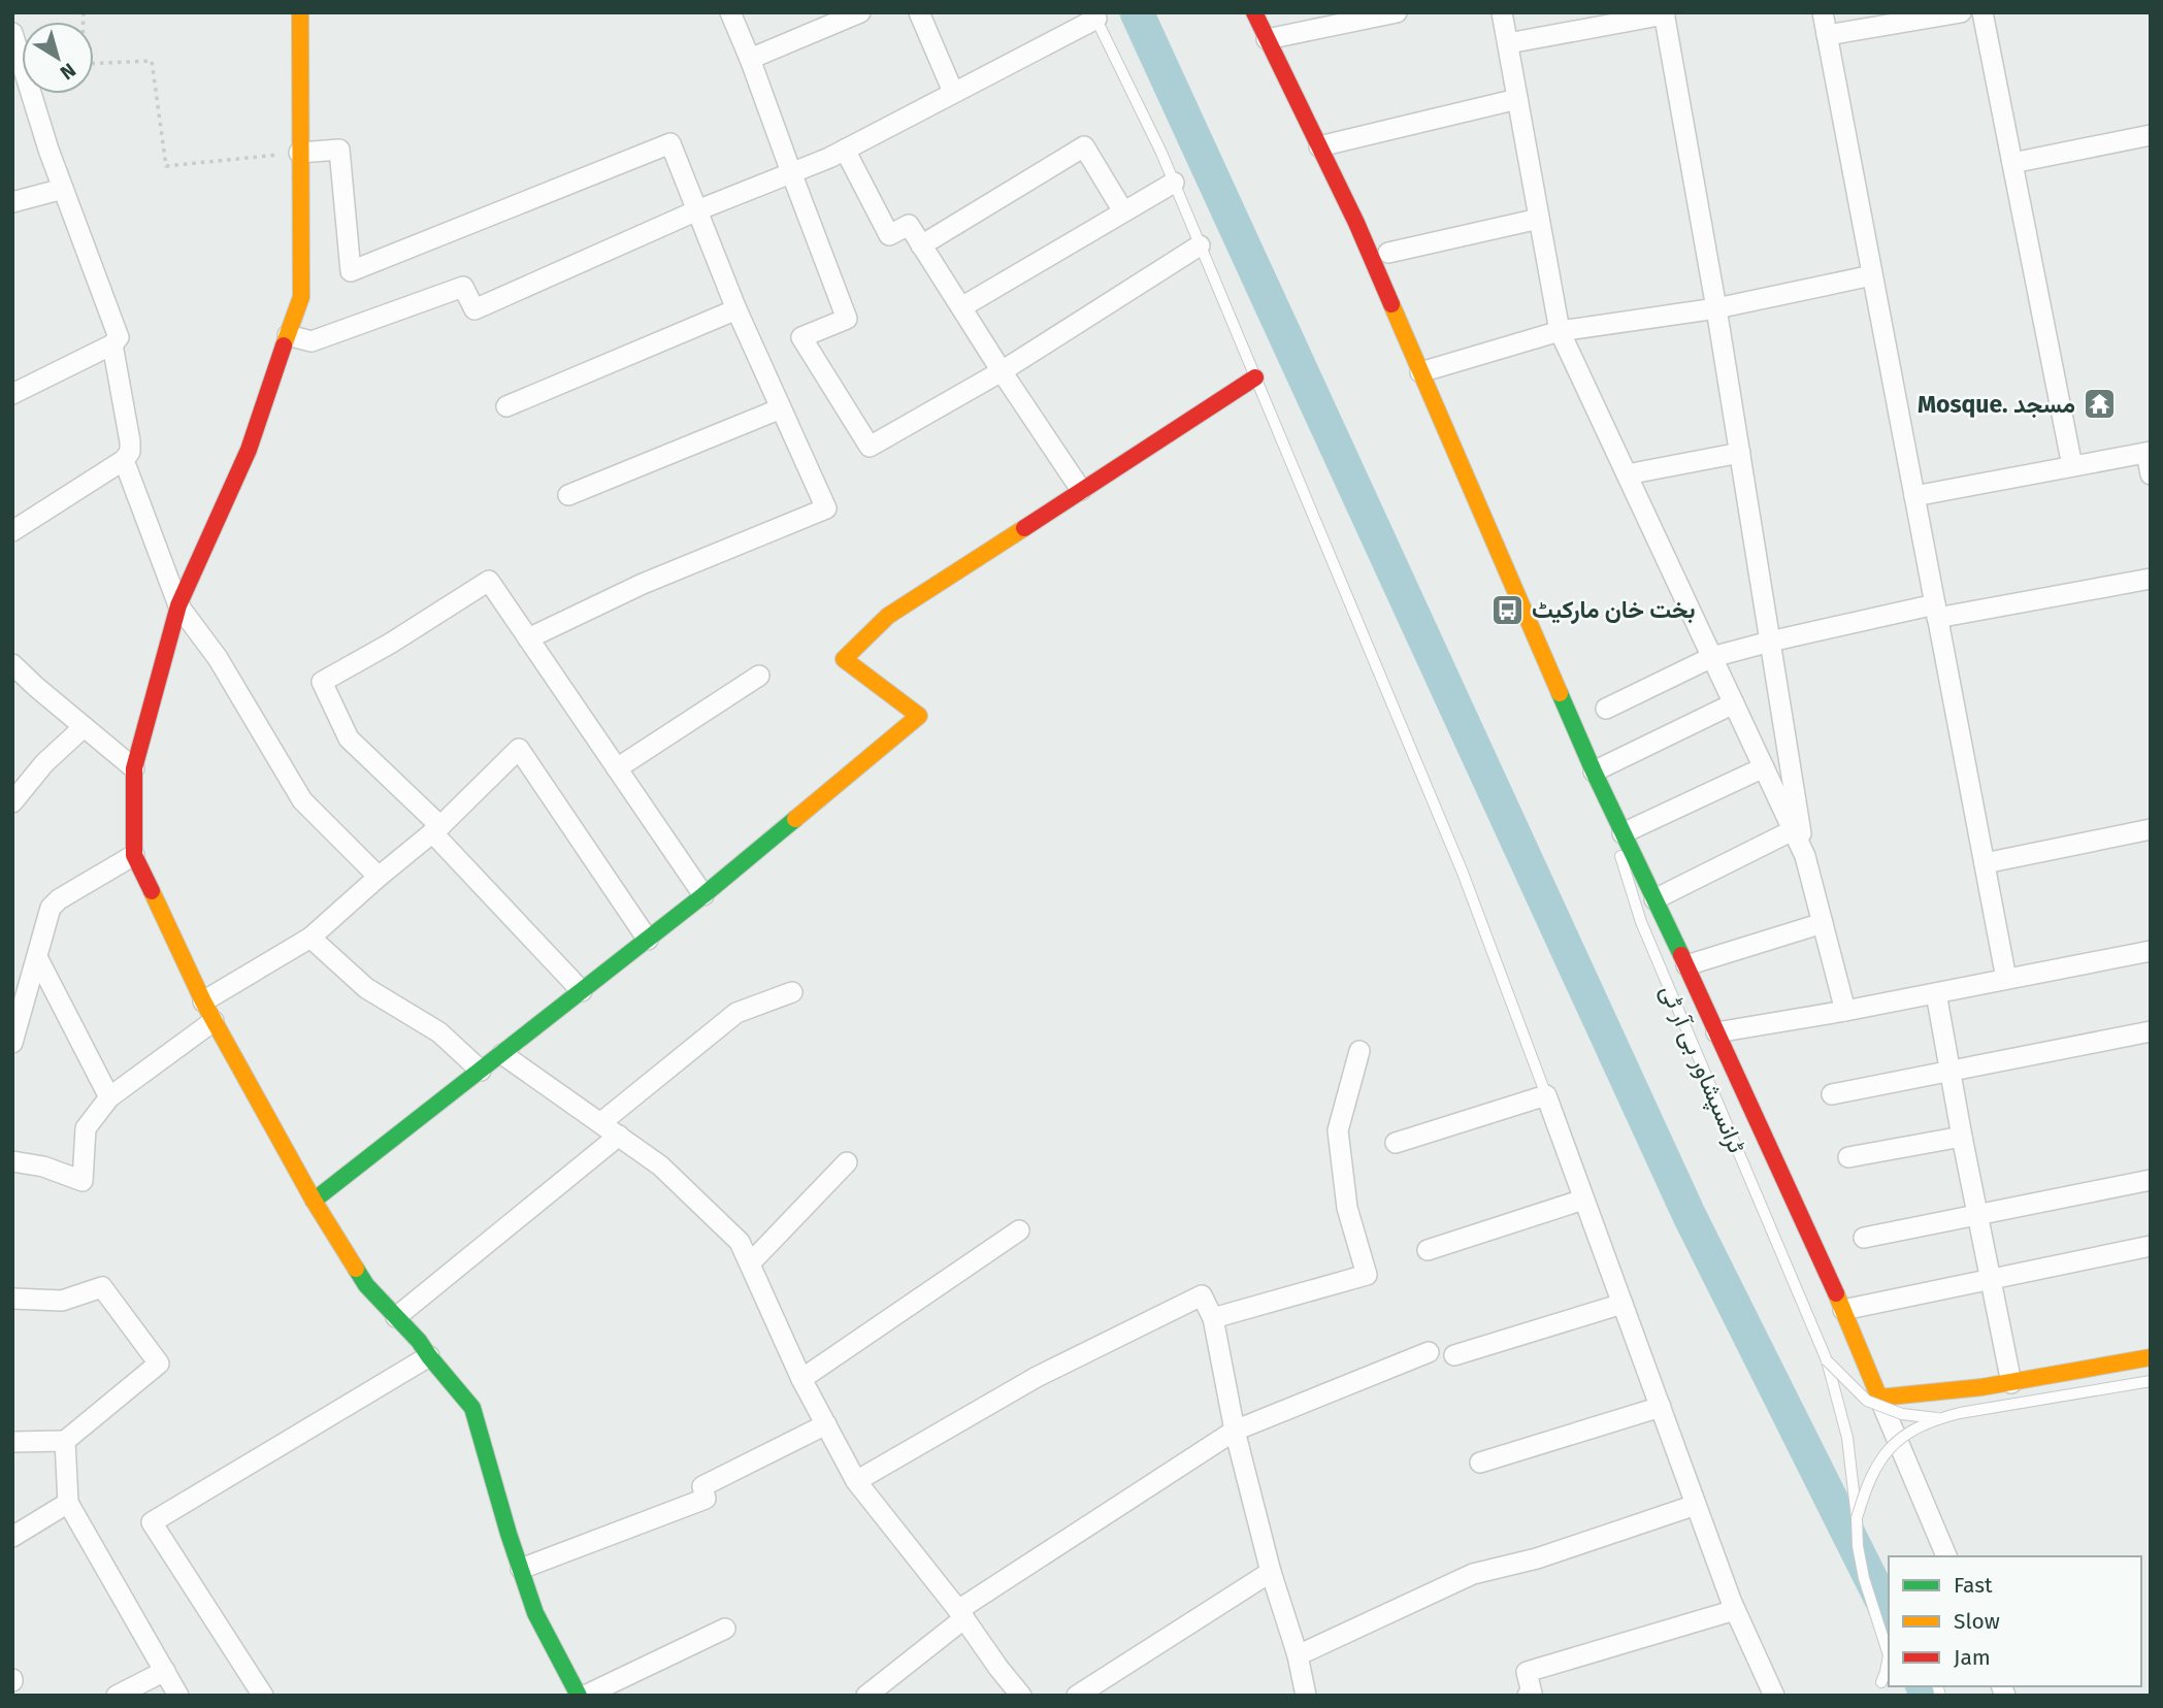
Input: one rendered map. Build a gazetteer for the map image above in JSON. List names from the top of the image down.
{
  "streets": {
    "lane": ["ٹرانسپشاور بی آر ٹی"]
  },
  "places": {
    "temple": ["Mosque. مسجد"],
    "bus stop": ["بخت خان مارکیٹ"]
  },
  "legend": ["Fast", "Slow", "Jam"],
  "north": "bottom right"
}
